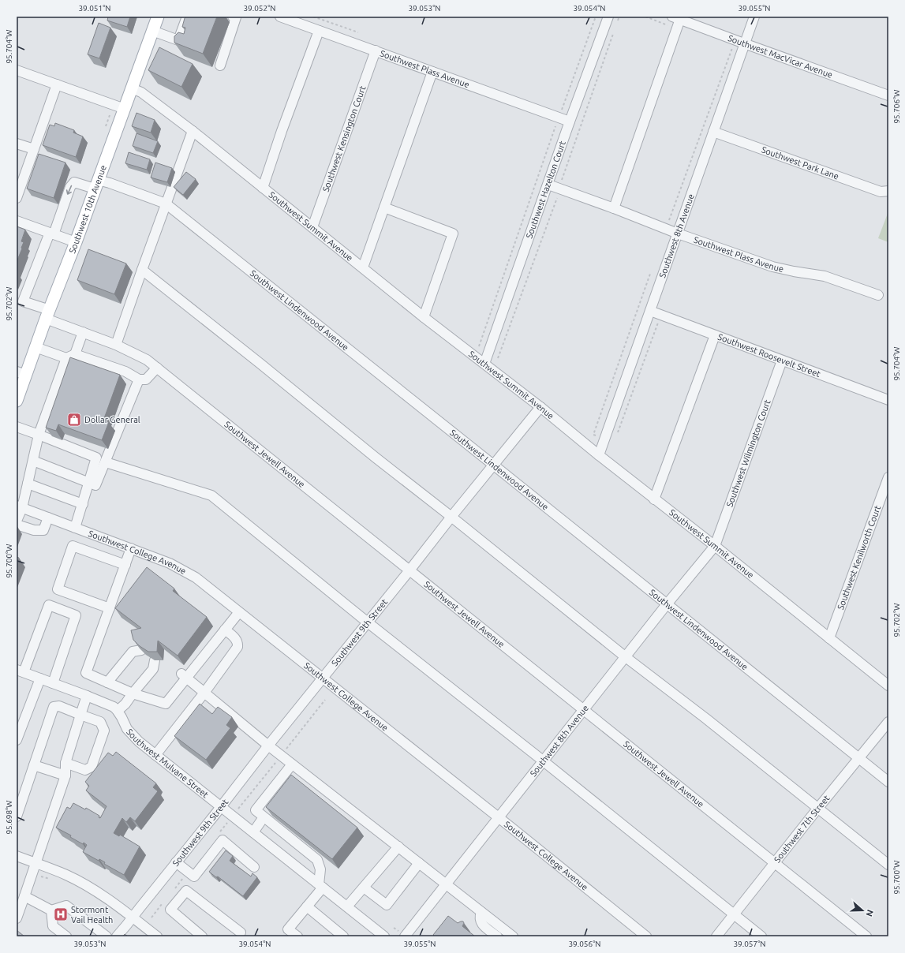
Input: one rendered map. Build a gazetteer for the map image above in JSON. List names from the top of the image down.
{
  "streets": {
    "main road": ["Southwest 10th Avenue"],
    "street": [
      "Southwest MacVicar Avenue",
      "Southwest Plass Avenue",
      "Southwest Kensington Court",
      "Southwest Park Lane",
      "Southwest Hazelton Court",
      "Southwest Summit Avenue",
      "Southwest 8th Avenue",
      "Southwest Lindenwood Avenue",
      "Southwest Roosevelt Street",
      "Southwest Wilmington Court",
      "Southwest Jewell Avenue",
      "Southwest College Avenue",
      "Southwest Kenilworth Court",
      "Southwest 9th Street",
      "Southwest Mulvane Street",
      "Southwest 7th Street"
    ]
  },
  "crossings": [
    ["Southwest MacVicar Avenue", "Southwest 8th Avenue"],
    ["Southwest Plass Avenue", "Southwest Kensington Court"],
    ["Southwest Plass Avenue", "Southwest Hazelton Court"],
    ["Southwest Plass Avenue", "Southwest 8th Avenue"],
    ["Southwest Kensington Court", "Southwest Summit Avenue"],
    ["Southwest Park Lane", "Southwest 8th Avenue"],
    ["Southwest Hazelton Court", "Southwest Summit Avenue"],
    ["Southwest 10th Avenue", "Southwest Summit Avenue"],
    ["Southwest 10th Avenue", "Southwest Lindenwood Avenue"],
    ["Southwest 10th Avenue", "Southwest Jewell Avenue"],
    ["Southwest Summit Avenue", "Southwest 8th Avenue"],
    ["Southwest Summit Avenue", "Southwest Wilmington Court"],
    ["Southwest Summit Avenue", "Southwest Kenilworth Court"],
    ["Southwest Summit Avenue", "Southwest 9th Street"],
    ["Southwest 8th Avenue", "Southwest Lindenwood Avenue"],
    ["Southwest 8th Avenue", "Southwest Roosevelt Street"],
    ["Southwest 8th Avenue", "Southwest Wilmington Court"],
    ["Southwest 8th Avenue", "Southwest Jewell Avenue"],
    ["Southwest 8th Avenue", "Southwest College Avenue"],
    ["Southwest Lindenwood Avenue", "Southwest Jewell Avenue"],
    ["Southwest Lindenwood Avenue", "Southwest 9th Street"],
    ["Southwest Lindenwood Avenue", "Southwest 7th Street"],
    ["Southwest Roosevelt Street", "Southwest Wilmington Court"],
    ["Southwest Jewell Avenue", "Southwest 9th Street"],
    ["Southwest Jewell Avenue", "Southwest 7th Street"],
    ["Southwest College Avenue", "Southwest 9th Street"],
    ["Southwest 9th Street", "Southwest Mulvane Street"]
  ],
  "places": {
    "shop": ["Dollar General"],
    "hospital": ["Stormont Vail Health"]
  },
  "north": "right",
  "coordinates": [
    "39.051°N",
    "39.052°N",
    "39.053°N",
    "39.054°N",
    "39.055°N",
    "95.704°W",
    "95.706°W",
    "95.702°W",
    "95.700°W",
    "95.698°W",
    "39.056°N",
    "39.057°N"
  ]
}
